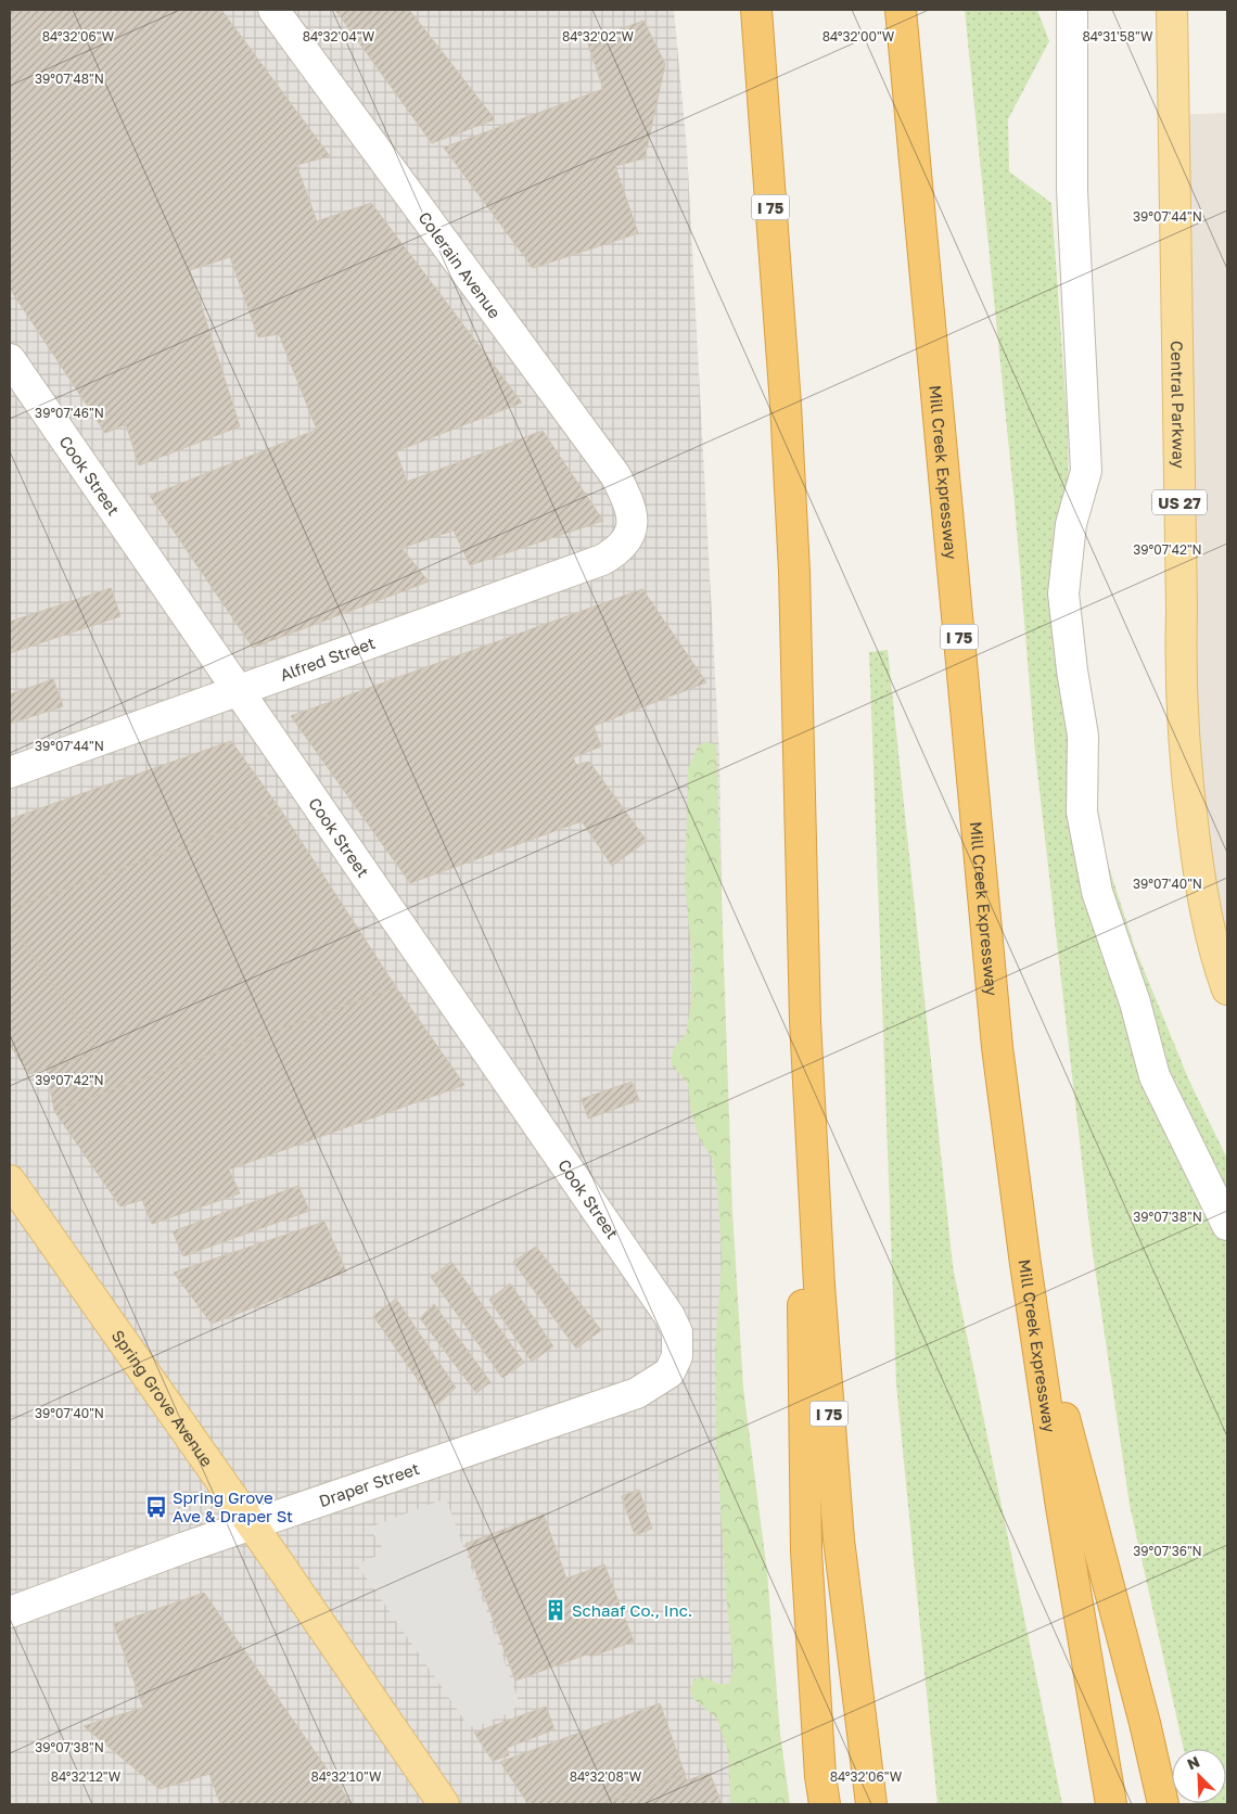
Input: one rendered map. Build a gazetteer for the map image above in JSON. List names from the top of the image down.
{
  "streets": {
    "highway": ["I 75", "Mill Creek Expressway"],
    "main road": ["Central Parkway", "US 27", "Spring Grove Avenue"],
    "street": [
      "Colerain Avenue",
      "Cook Street",
      "Alfred Street",
      "Draper Street"
    ]
  },
  "crossings": [
    ["Colerain Avenue", "Alfred Street"],
    ["Cook Street", "Alfred Street"],
    ["Cook Street", "Draper Street"],
    ["Spring Grove Avenue", "Draper Street"]
  ],
  "places": {
    "bus stop": ["Spring Grove Ave & Draper St"],
    "building": ["Schaaf Co., Inc."]
  },
  "north": "top left",
  "coordinates": [
    "84°32'02\"W",
    "84°31'58\"W",
    "84°32'06\"W",
    "84°32'04\"W",
    "84°32'00\"W",
    "39°07'48\"N",
    "39°07'44\"N",
    "39°07'46\"N",
    "39°07'42\"N",
    "39°07'40\"N",
    "39°07'38\"N",
    "39°07'36\"N",
    "84°32'12\"W",
    "84°32'10\"W",
    "84°32'08\"W"
  ]
}
